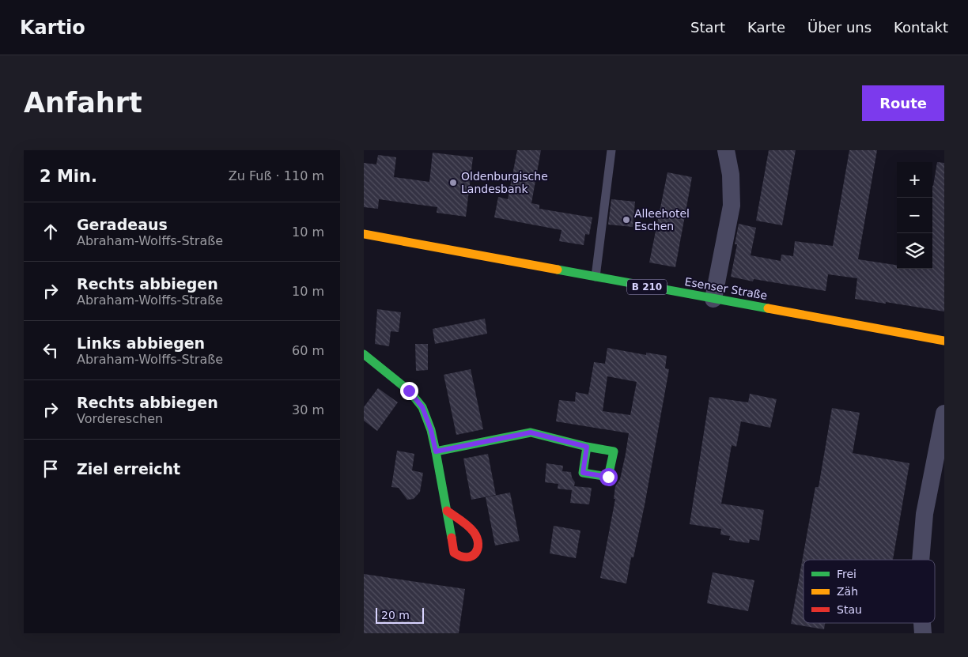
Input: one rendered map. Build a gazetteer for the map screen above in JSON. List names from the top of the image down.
{
  "streets": {
    "main road": ["B 210", "Esenser Straße"]
  },
  "places": ["Oldenburgische Landesbank", "Alleehotel Eschen"],
  "legend": ["Frei", "Zäh", "Stau"],
  "scale_bar": "20 m",
  "page": {
    "header": "Kartio",
    "nav": [
      "Start",
      "Karte",
      "Über uns",
      "Kontakt"
    ],
    "buttons": "Route",
    "title": "Anfahrt",
    "heading": ["2 Min.", "Zu Fuß · 110 m"],
    "map_buttons": ["+", "−"],
    "list": [
      ["Geradeaus", "Abraham-Wolffs-Straße", "10 m"],
      ["Rechts abbiegen", "Abraham-Wolffs-Straße", "10 m"],
      ["Links abbiegen", "Abraham-Wolffs-Straße", "60 m"],
      ["Rechts abbiegen", "Vordereschen", "30 m"],
      "Ziel erreicht"
    ],
    "scale": "20 m"
  }
}
